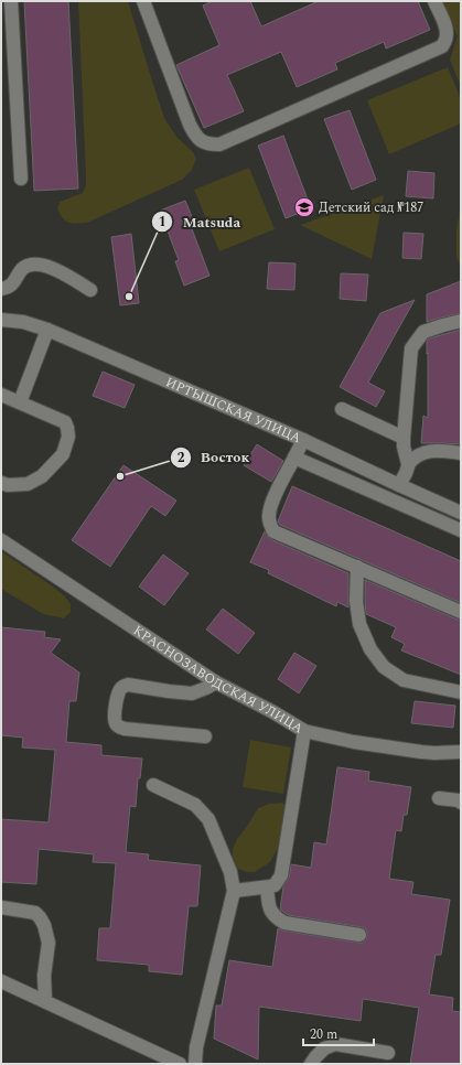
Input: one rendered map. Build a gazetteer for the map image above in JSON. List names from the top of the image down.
{
  "streets": {
    "street": ["ИРТЫШСКАЯ УЛИЦА", "КРАСНОЗАВОДСКАЯ УЛИЦА"]
  },
  "places": {
    "school or university": ["Детский сад №187"],
    "other": ["Matsuda", "Восток"]
  },
  "scale_bar": "20 m"
}
